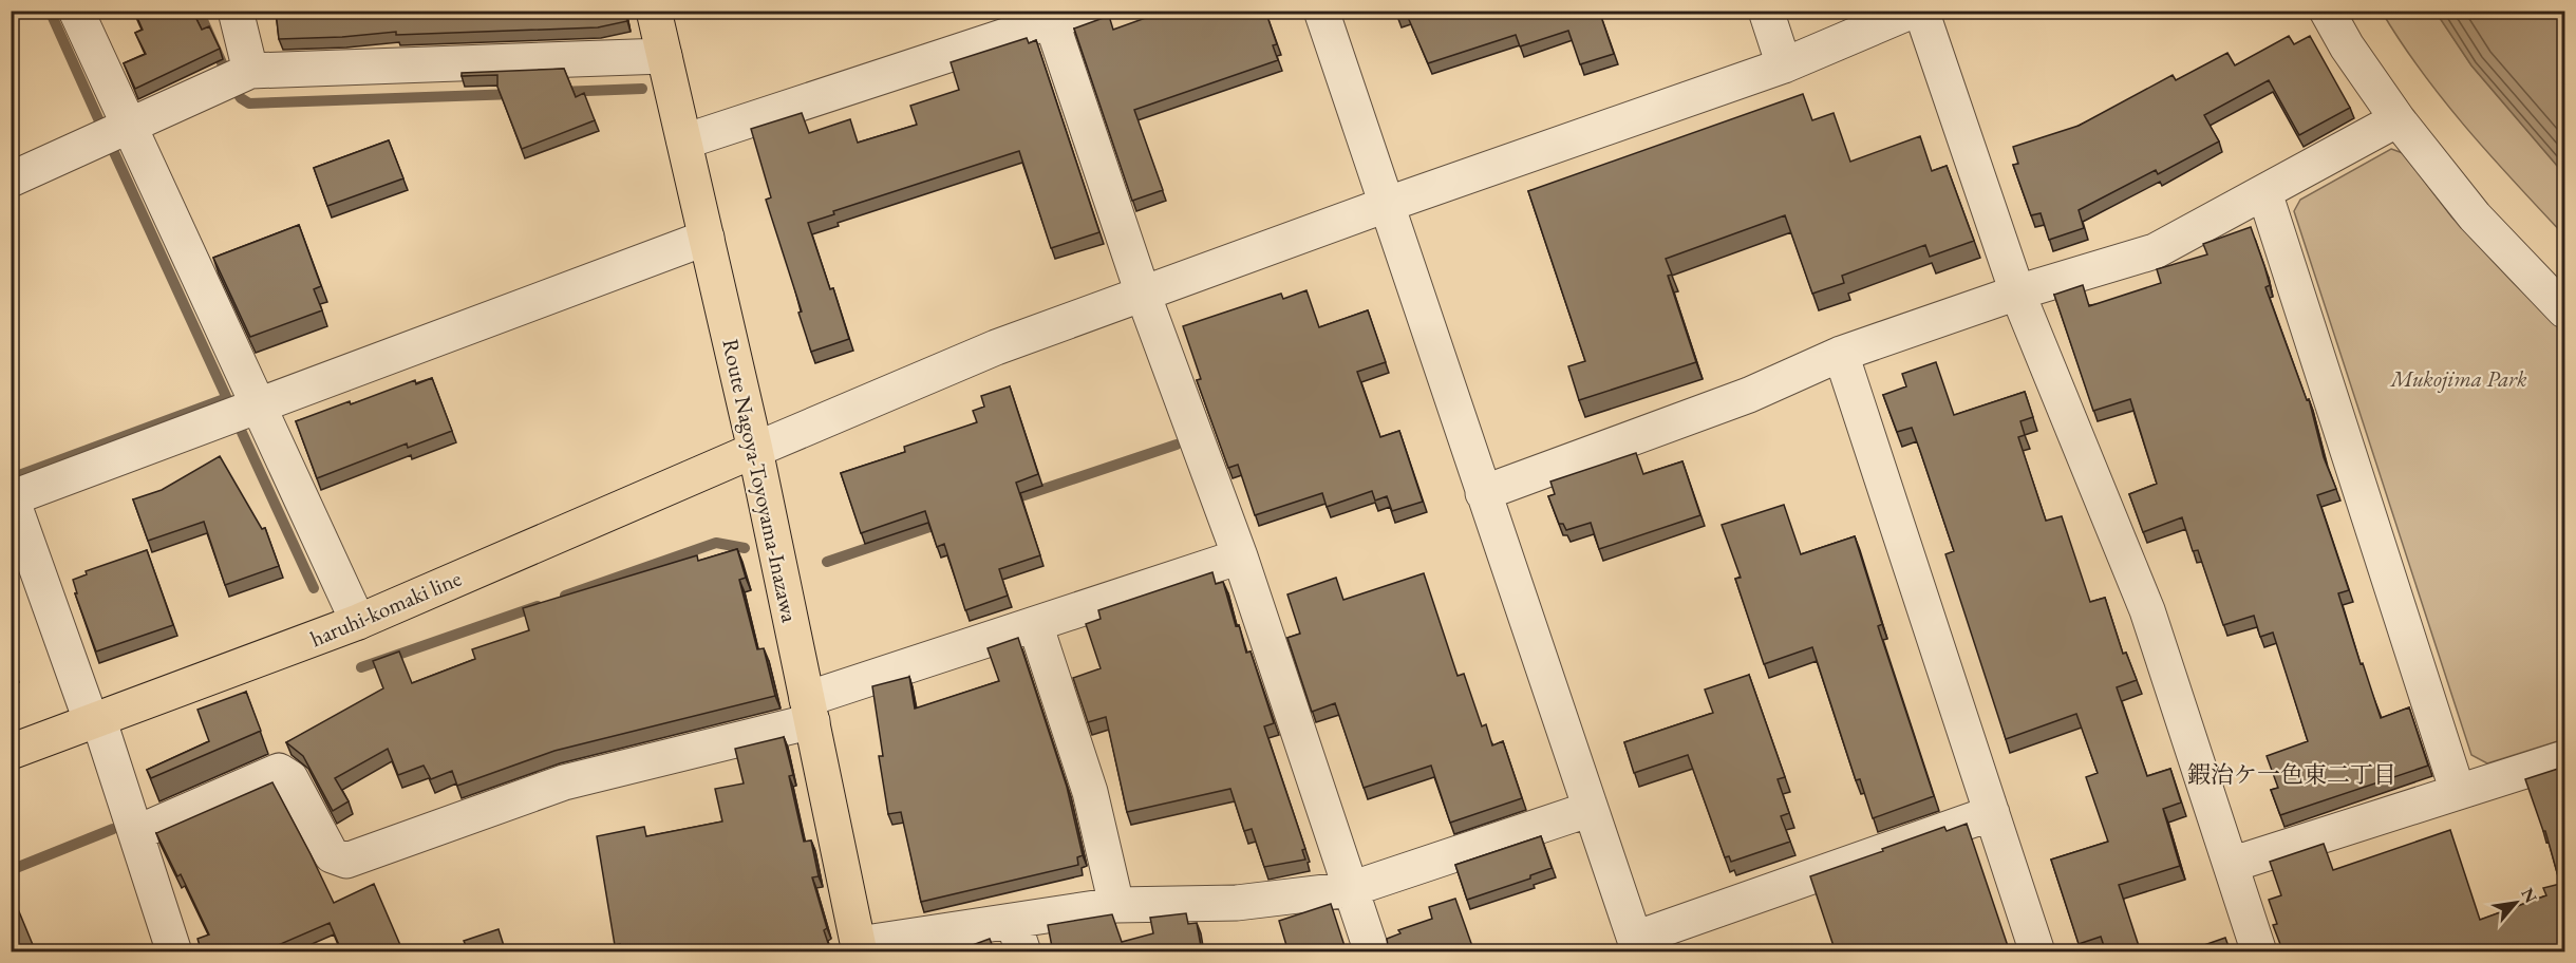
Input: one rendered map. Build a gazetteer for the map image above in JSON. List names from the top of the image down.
{
  "streets": {
    "main road": ["Route Nagoya-Toyoyama-Inazawa", "haruhi-komaki line"]
  },
  "crossings": [
    ["Route Nagoya-Toyoyama-Inazawa", "haruhi-komaki line"]
  ],
  "districts": ["鍜治ケ一色東二丁目"],
  "parks": ["Mukojima Park"],
  "north": "top right"
}
